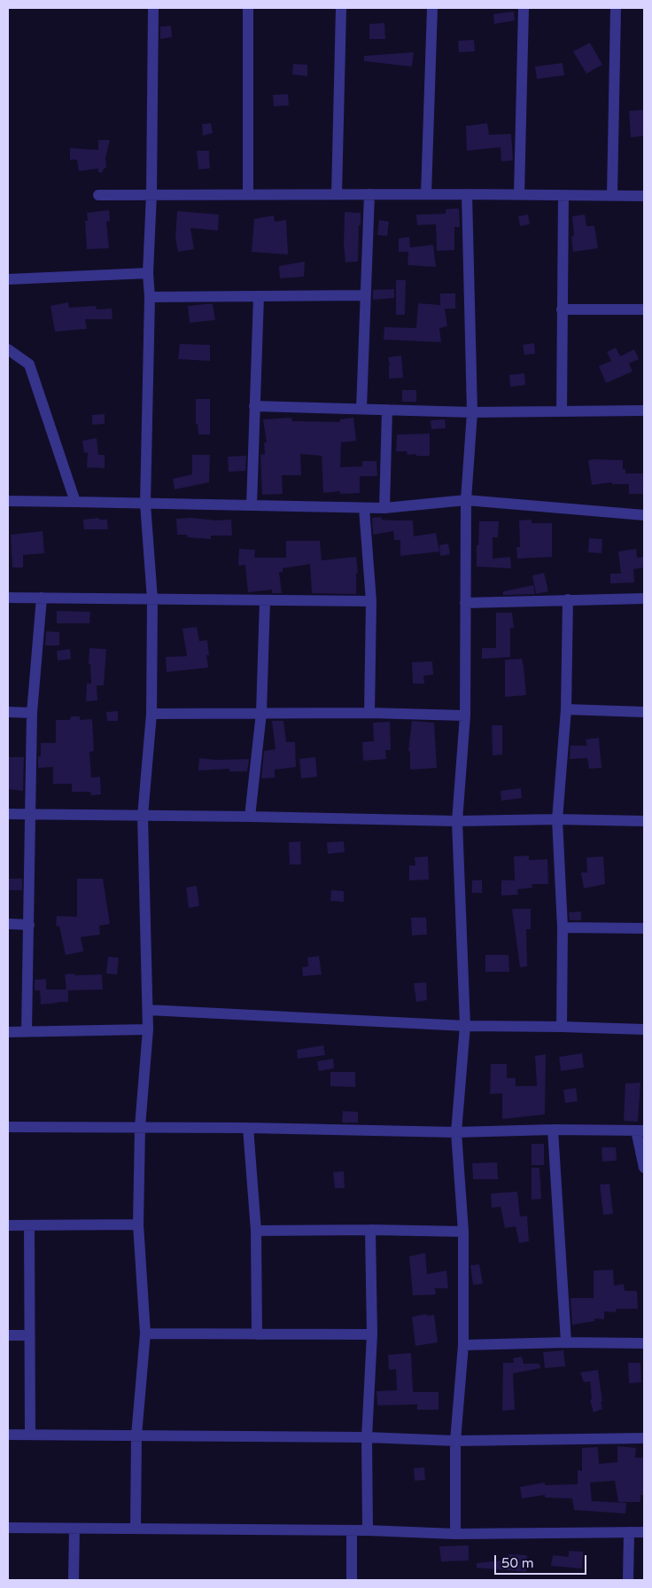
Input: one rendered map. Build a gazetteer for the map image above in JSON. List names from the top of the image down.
{
  "scale_bar": "50 m"
}
